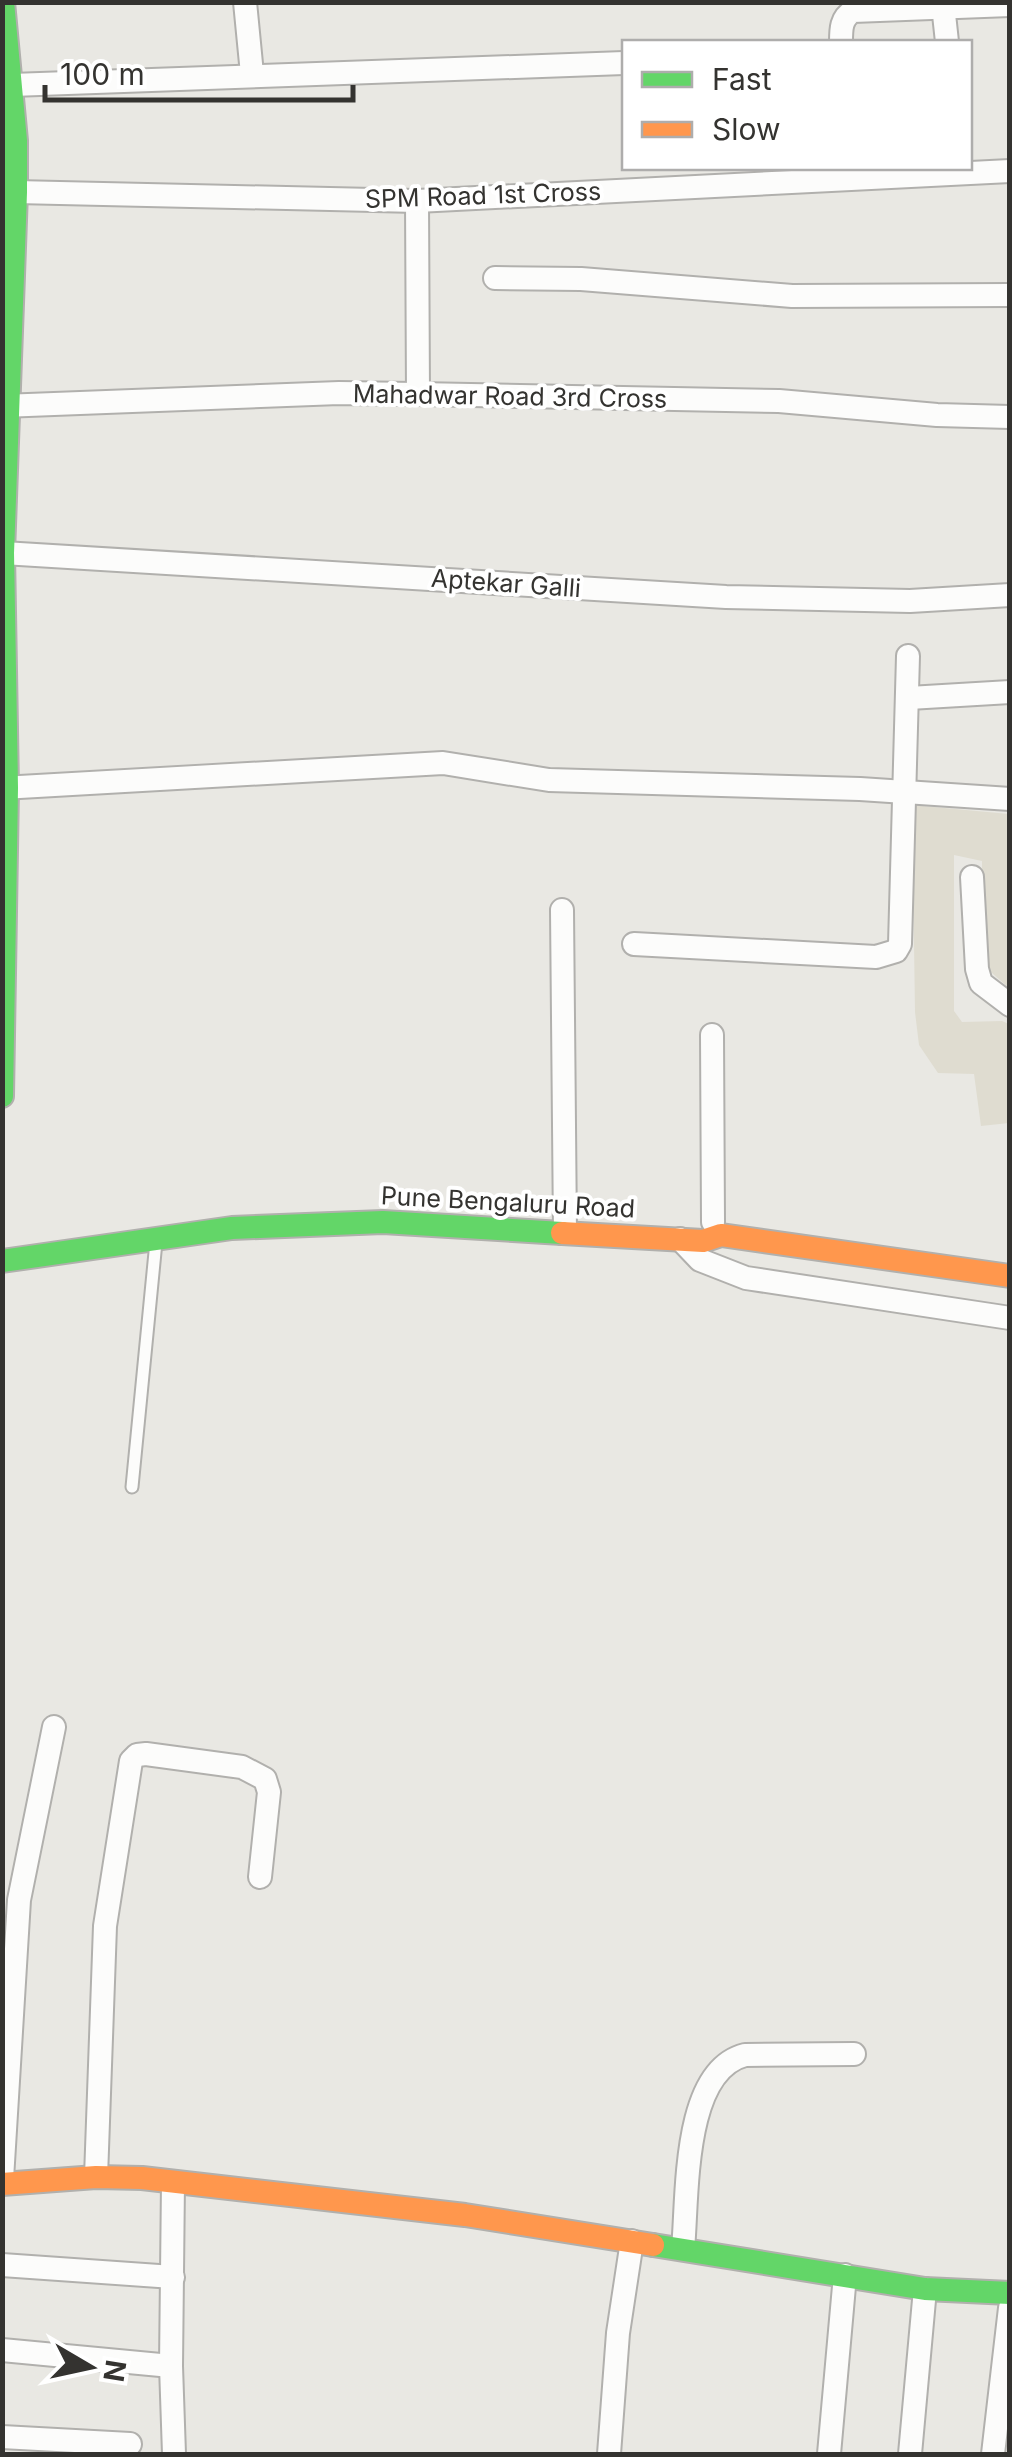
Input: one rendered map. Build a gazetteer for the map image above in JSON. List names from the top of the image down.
{
  "streets": {
    "street": [
      "SPM Road 1st Cross",
      "Mahadwar Road 3rd Cross",
      "Aptekar Galli",
      "Pune Bengaluru Road"
    ]
  },
  "legend": ["Fast", "Slow"],
  "scale_bar": "100 m",
  "north": "right"
}
